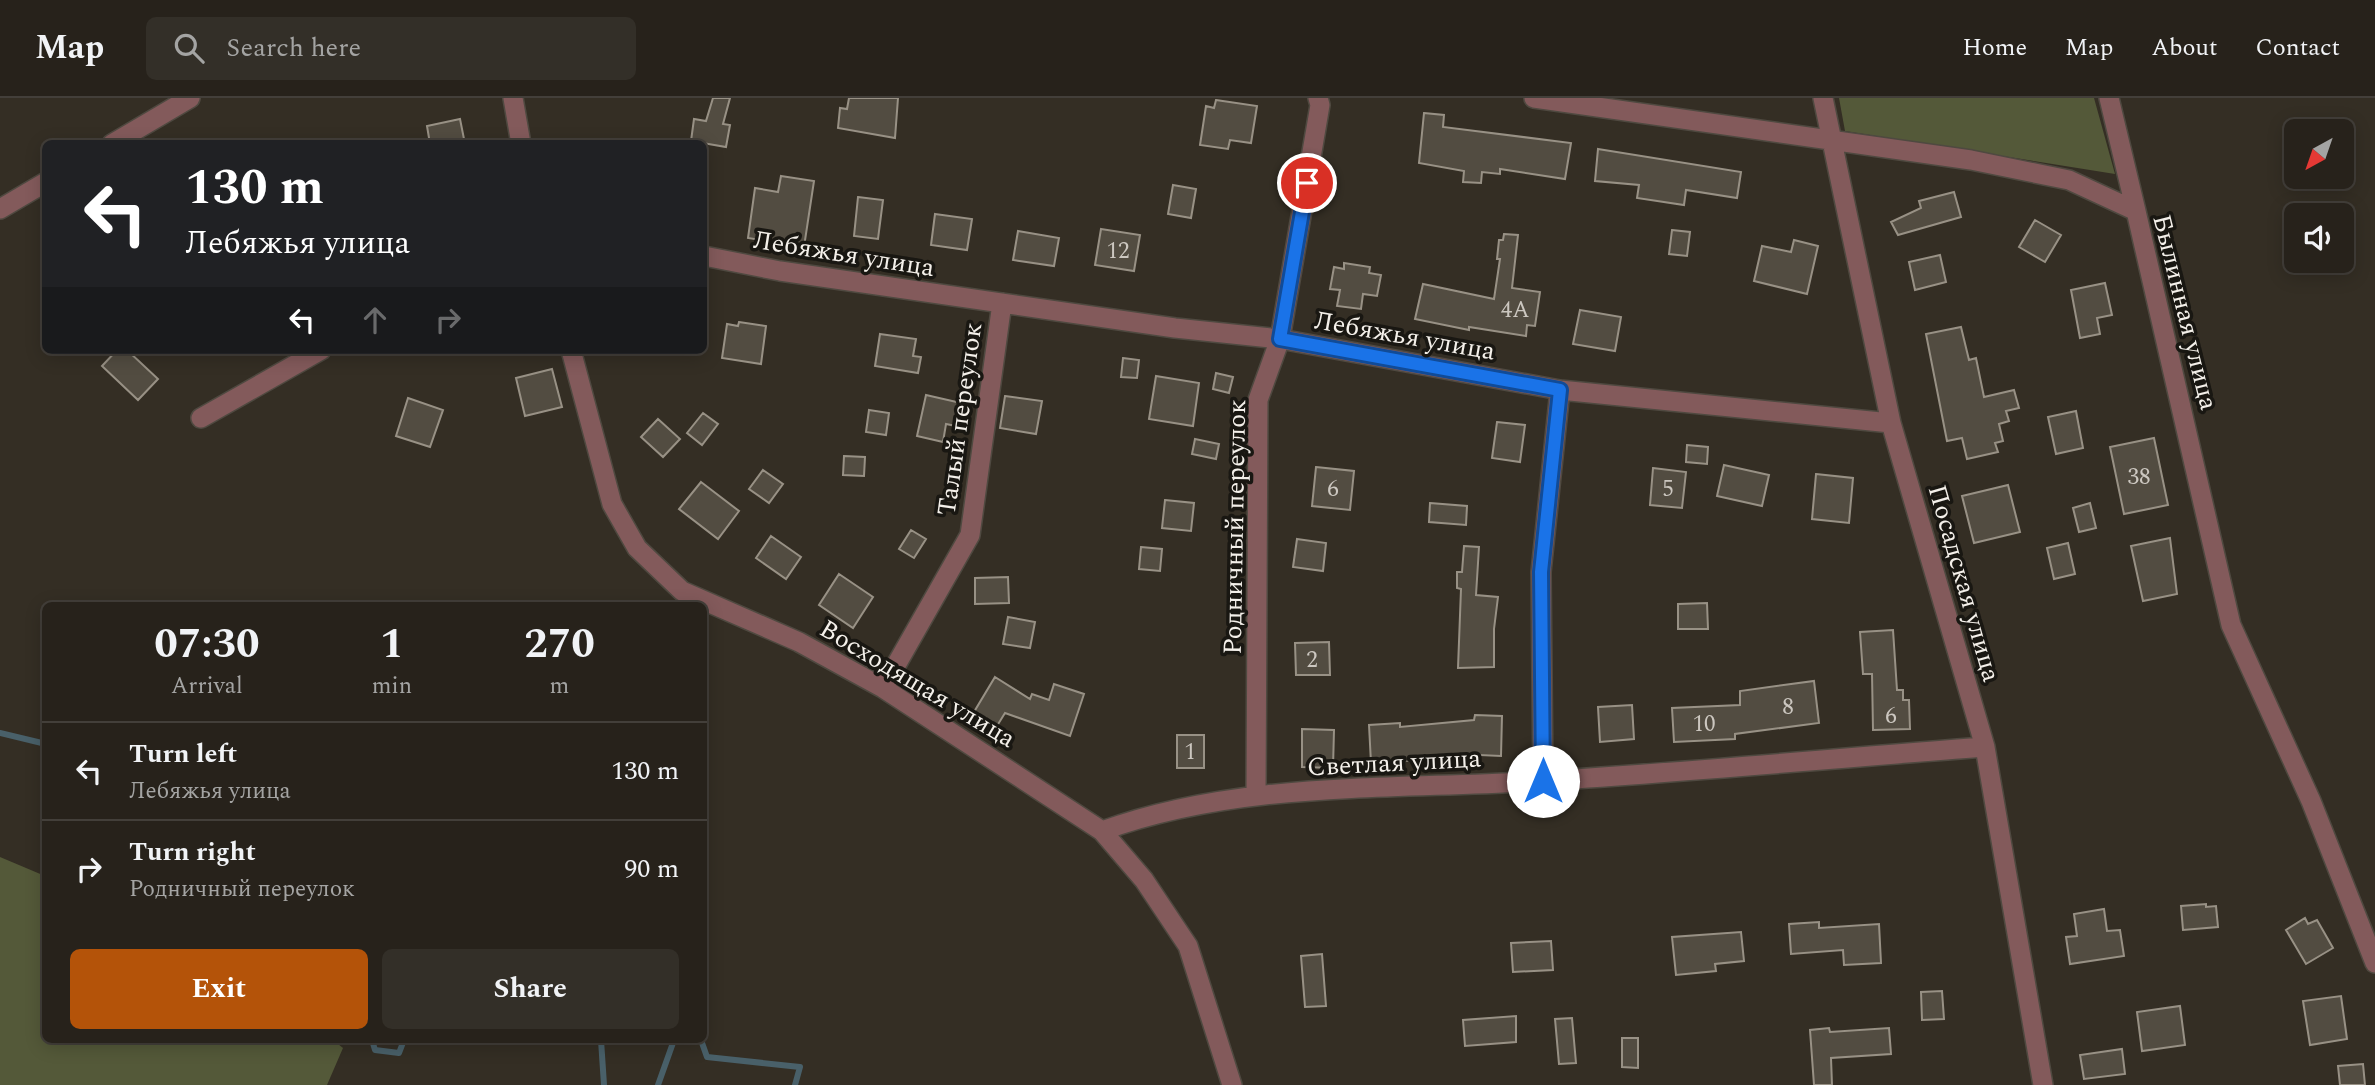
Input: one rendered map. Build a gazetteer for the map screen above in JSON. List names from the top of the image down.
{
  "streets": {
    "street": [
      "Лебяжья улица",
      "Былинная улица",
      "Талый переулок",
      "Родничный переулок",
      "Посадская улица",
      "Восходящая улица",
      "Светлая улица"
    ]
  },
  "crossings": [
    ["Лебяжья улица", "Талый переулок"],
    ["Лебяжья улица", "Родничный переулок"],
    ["Лебяжья улица", "Посадская улица"],
    ["Былинная улица", "Посадская улица"],
    ["Талый переулок", "Восходящая улица"],
    ["Родничный переулок", "Светлая улица"],
    ["Посадская улица", "Светлая улица"],
    ["Восходящая улица", "Светлая улица"]
  ],
  "house_numbers": [
    "12",
    "4А",
    "38",
    "6",
    "5",
    "2",
    "8",
    "6",
    "10",
    "1"
  ],
  "north": "bottom left",
  "page": {
    "header": "Map",
    "search": "Search here",
    "nav": [
      "Home",
      "Map",
      "About",
      "Contact"
    ],
    "turn": ["130 m", "Лебяжья улица"],
    "eta": [
      "07:30",
      "Arrival",
      "1",
      "min",
      "270",
      "m"
    ],
    "list": [
      {
        "name": "Turn left",
        "note": "Лебяжья улица",
        "value": "130 m"
      },
      {
        "name": "Turn right",
        "note": "Родничный переулок",
        "value": "90 m"
      }
    ],
    "buttons": ["Exit", "Share"]
  }
}
